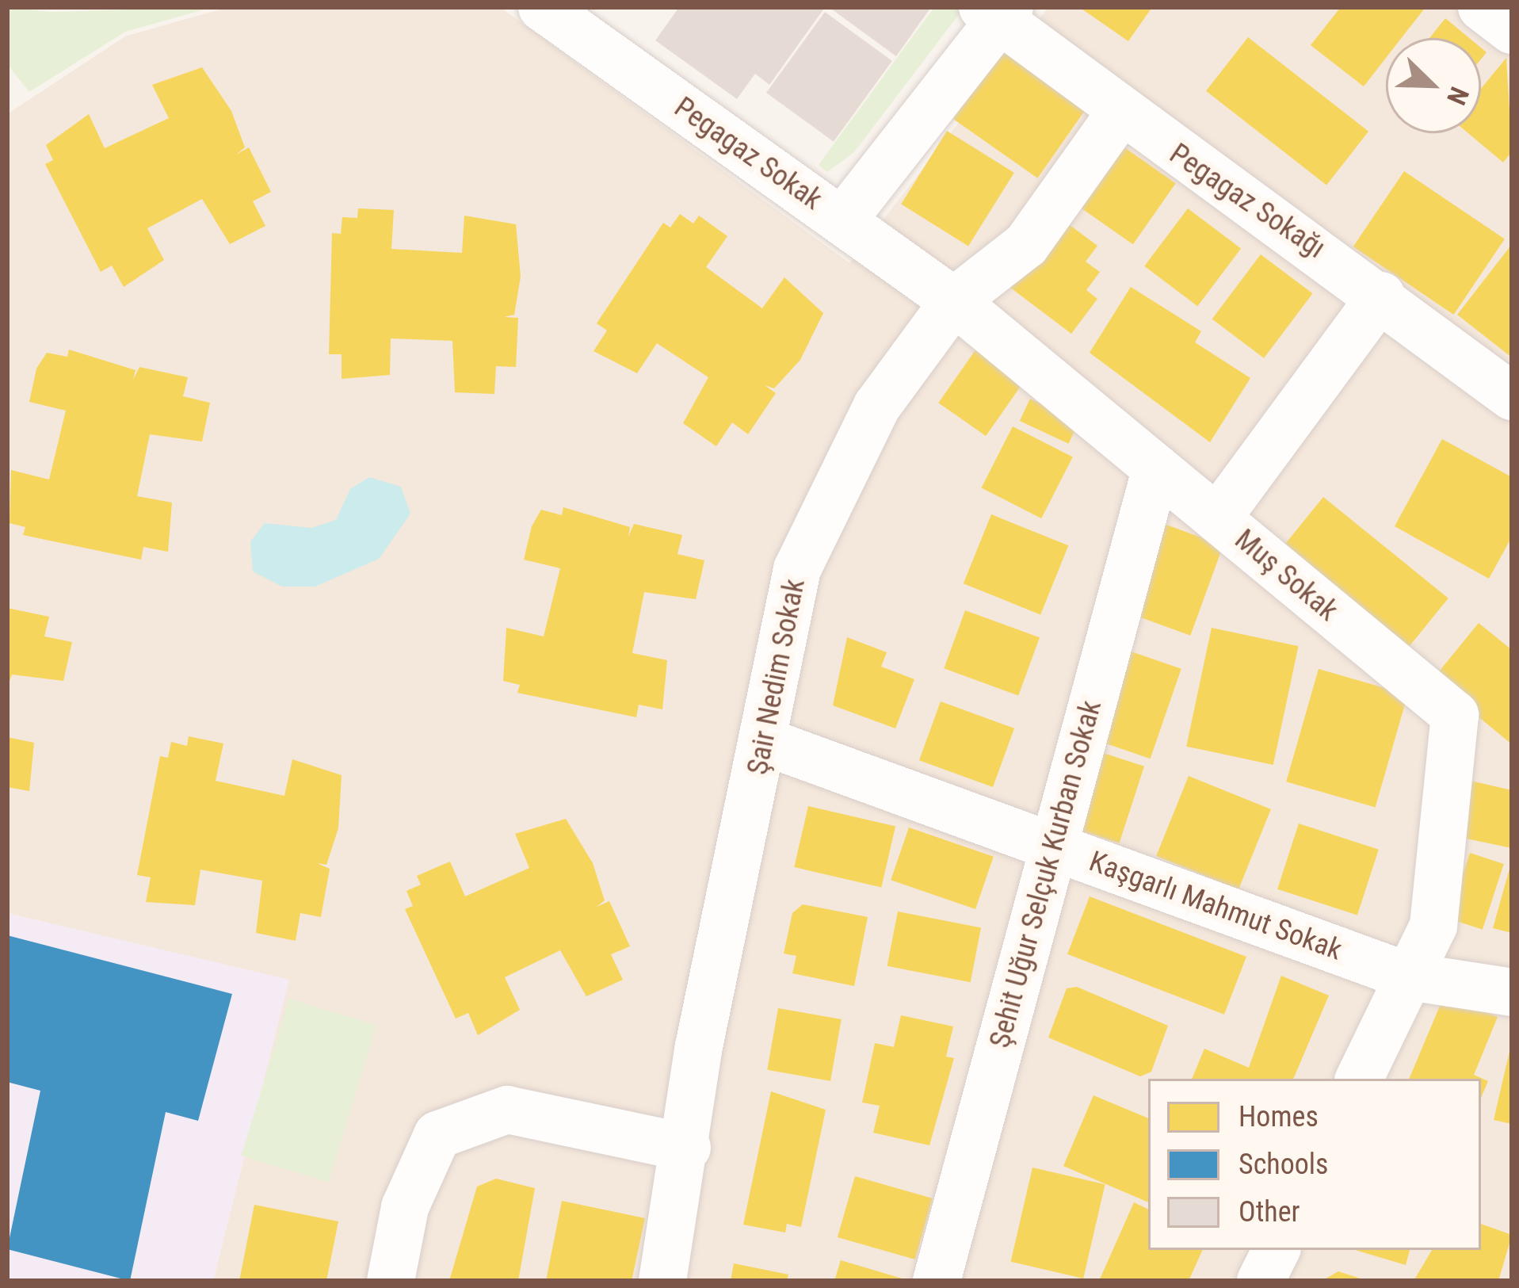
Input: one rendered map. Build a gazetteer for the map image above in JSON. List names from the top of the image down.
{
  "streets": {
    "street": [
      "Pegagaz Sokak",
      "Pegagaz Sokağı",
      "Muş Sokak",
      "Şair Nedim Sokak",
      "Şehit Uğur Selçuk Kurban Sokak",
      "Kaşgarlı Mahmut Sokak"
    ]
  },
  "crossings": [
    ["Pegagaz Sokak", "Muş Sokak"],
    ["Pegagaz Sokak", "Şair Nedim Sokak"],
    ["Pegagaz Sokağı", "Şair Nedim Sokak"],
    ["Muş Sokak", "Şair Nedim Sokak"],
    ["Muş Sokak", "Şehit Uğur Selçuk Kurban Sokak"],
    ["Muş Sokak", "Kaşgarlı Mahmut Sokak"],
    ["Şair Nedim Sokak", "Kaşgarlı Mahmut Sokak"],
    ["Şehit Uğur Selçuk Kurban Sokak", "Kaşgarlı Mahmut Sokak"]
  ],
  "legend": ["Homes", "Schools", "Other"],
  "north": "bottom right"
}
